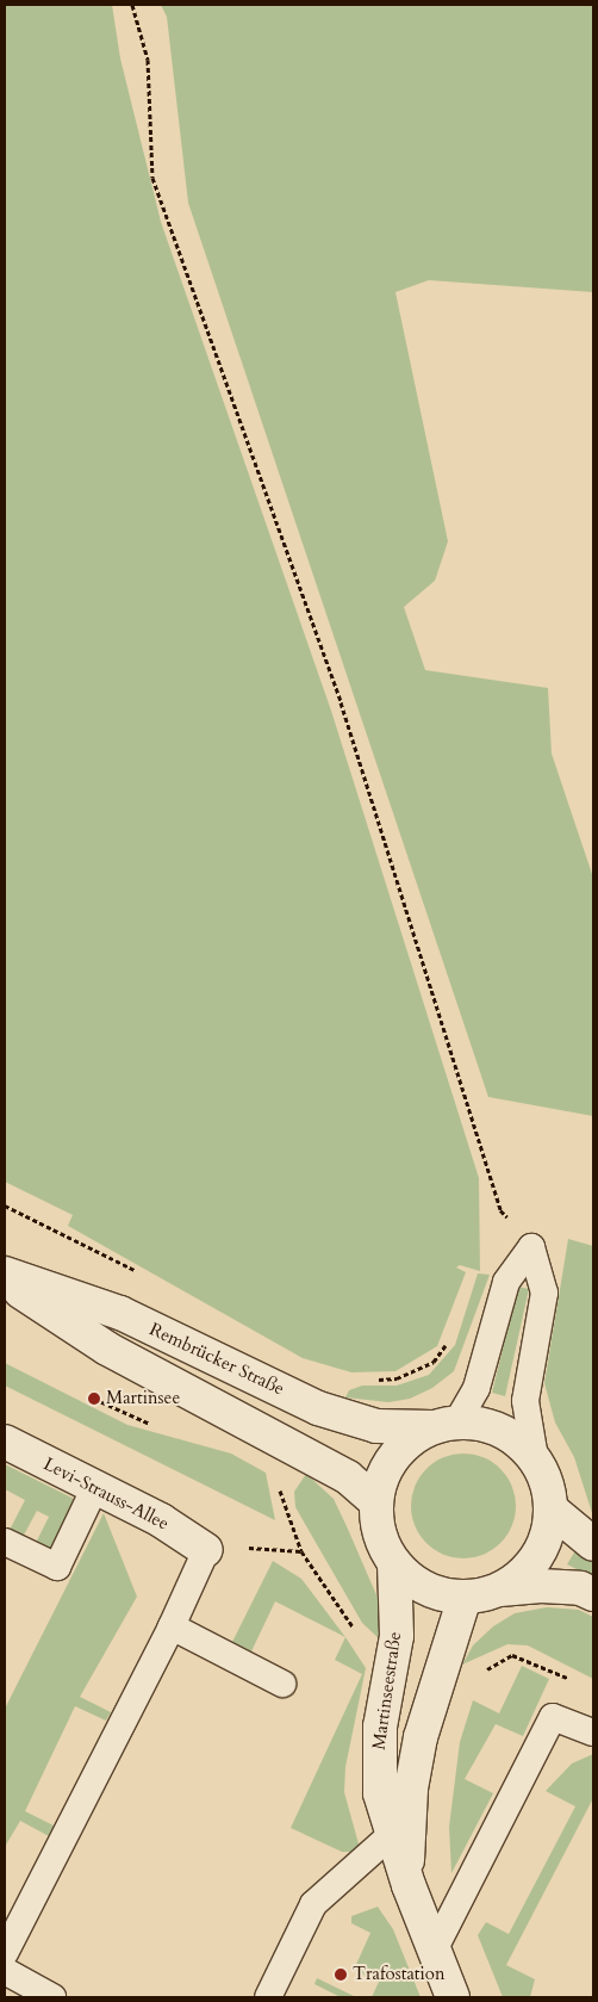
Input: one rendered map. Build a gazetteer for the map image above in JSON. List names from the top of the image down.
{
  "streets": {
    "main road": ["Rembrücker Straße", "Levi-Strauss-Allee", "Martinseestraße"]
  },
  "crossings": [
    ["Rembrücker Straße", "Martinseestraße"]
  ],
  "places": ["Martinsee", "Trafostation"]
}
